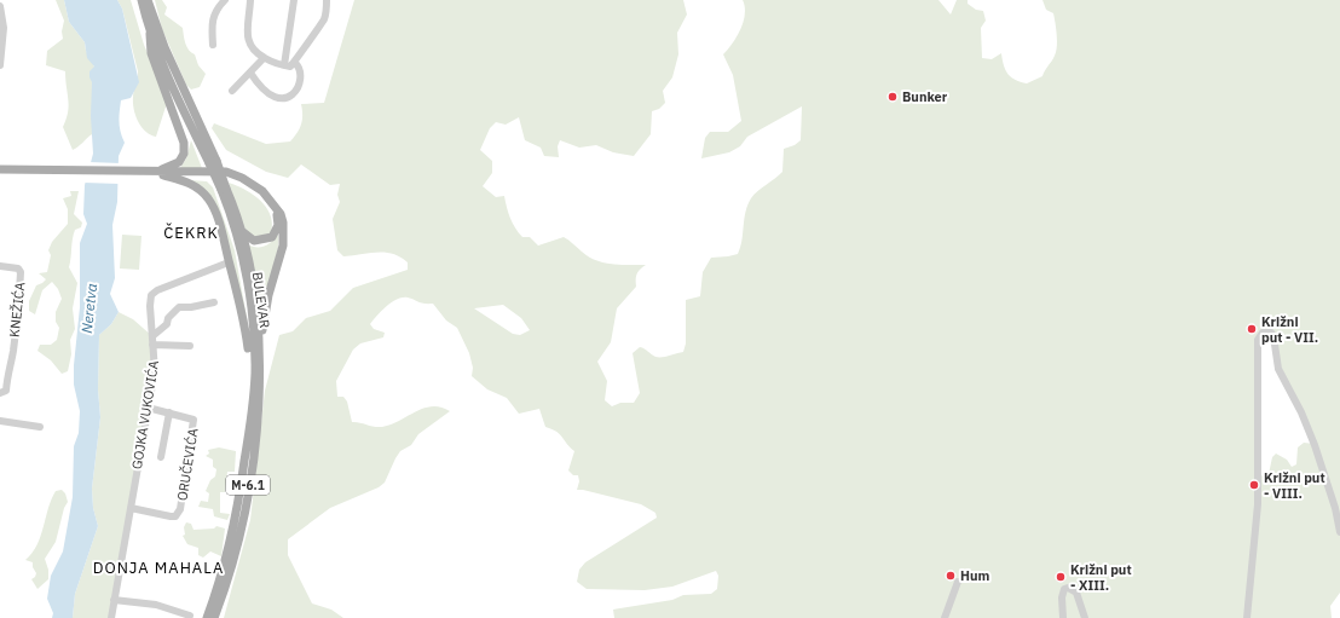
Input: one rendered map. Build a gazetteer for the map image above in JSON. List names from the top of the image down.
{
  "streets": {
    "main road": ["BULEVAR", "M-6.1"],
    "street": ["KNEŽIĆA", "GOJKA VUKOVIĆA", "ORUČEVIĆA"]
  },
  "crossings": [
    ["BULEVAR", "M-6.1"],
    ["GOJKA VUKOVIĆA", "ORUČEVIĆA"],
    ["GOJKA VUKOVIĆA", "M-6.1"]
  ],
  "districts": ["ČEKRK", "DONJA MAHALA"],
  "water": ["Neretva"],
  "places": [
    "Bunker",
    "Križni put - VII.",
    "Križni put - VIII.",
    "Hum",
    "Križni put - XIII."
  ]
}
